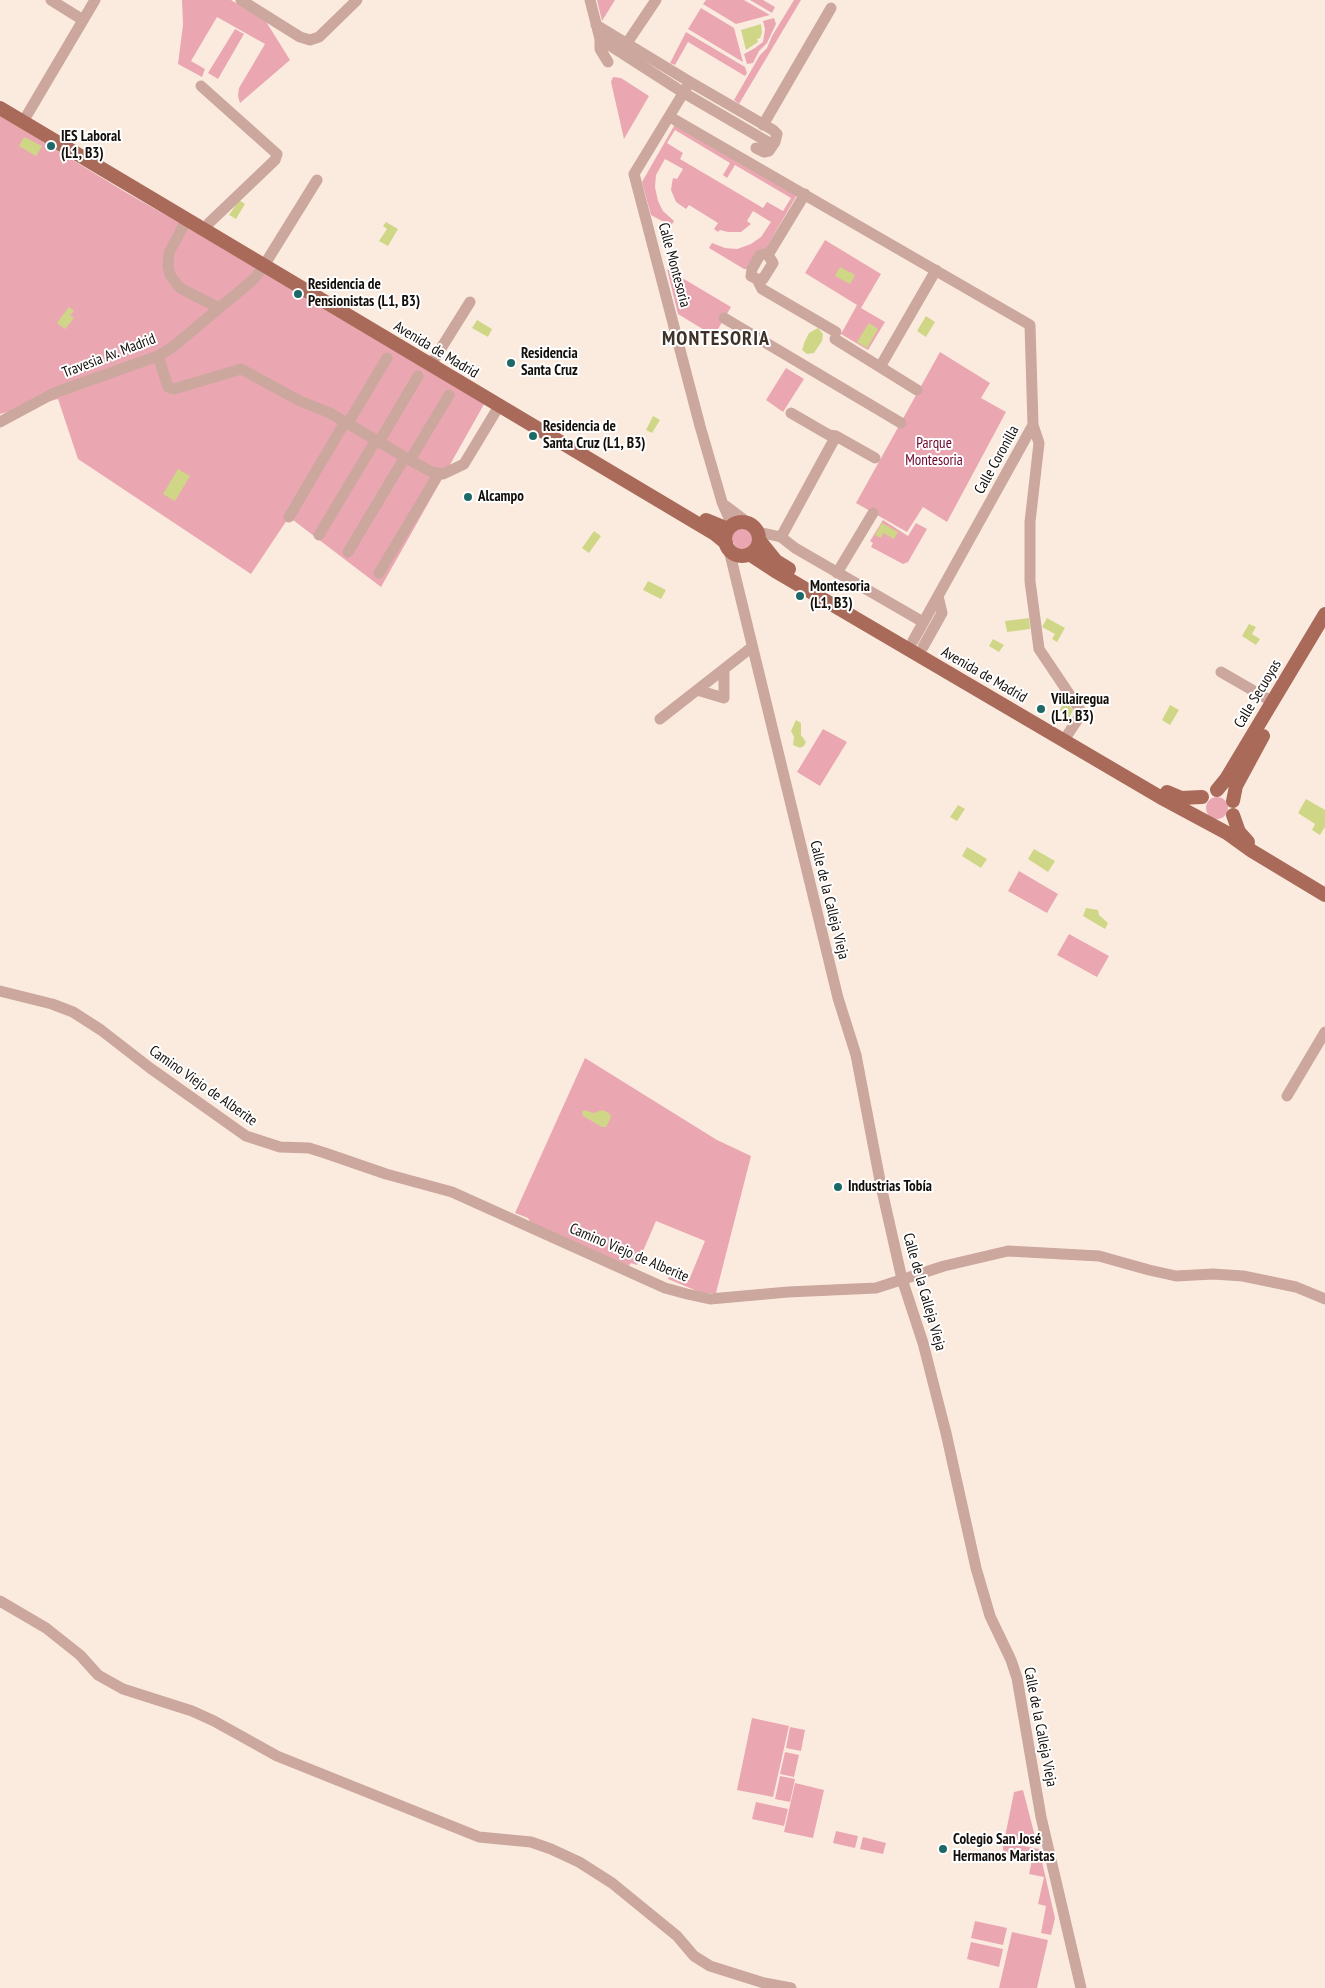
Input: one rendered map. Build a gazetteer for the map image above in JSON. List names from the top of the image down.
{
  "streets": {
    "main road": ["Avenida de Madrid", "Calle Secuoyas"],
    "street": [
      "Calle Montesoria",
      "Travesia Av. Madrid",
      "Calle Coronilla",
      "Calle de la Calleja Vieja",
      "Camino Viejo de Alberite"
    ]
  },
  "crossings": [
    ["Calle Montesoria", "Avenida de Madrid"],
    ["Calle Montesoria", "Calle de la Calleja Vieja"],
    ["Avenida de Madrid", "Travesia Av. Madrid"],
    ["Avenida de Madrid", "Calle Coronilla"],
    ["Avenida de Madrid", "Calle Secuoyas"],
    ["Avenida de Madrid", "Calle de la Calleja Vieja"],
    ["Calle de la Calleja Vieja", "Camino Viejo de Alberite"]
  ],
  "districts": ["MONTESORIA"],
  "parks": ["Parque Montesoria"],
  "places": [
    "IES Laboral (L1, B3)",
    "Residencia de Pensionistas (L1, B3)",
    "Residencia Santa Cruz",
    "Residencia de Santa Cruz (L1, B3)",
    "Alcampo",
    "Montesoria (L1, B3)",
    "Villairegua (L1, B3)",
    "Industrias Tobía",
    "Colegio San José Hermanos Maristas"
  ]
}
